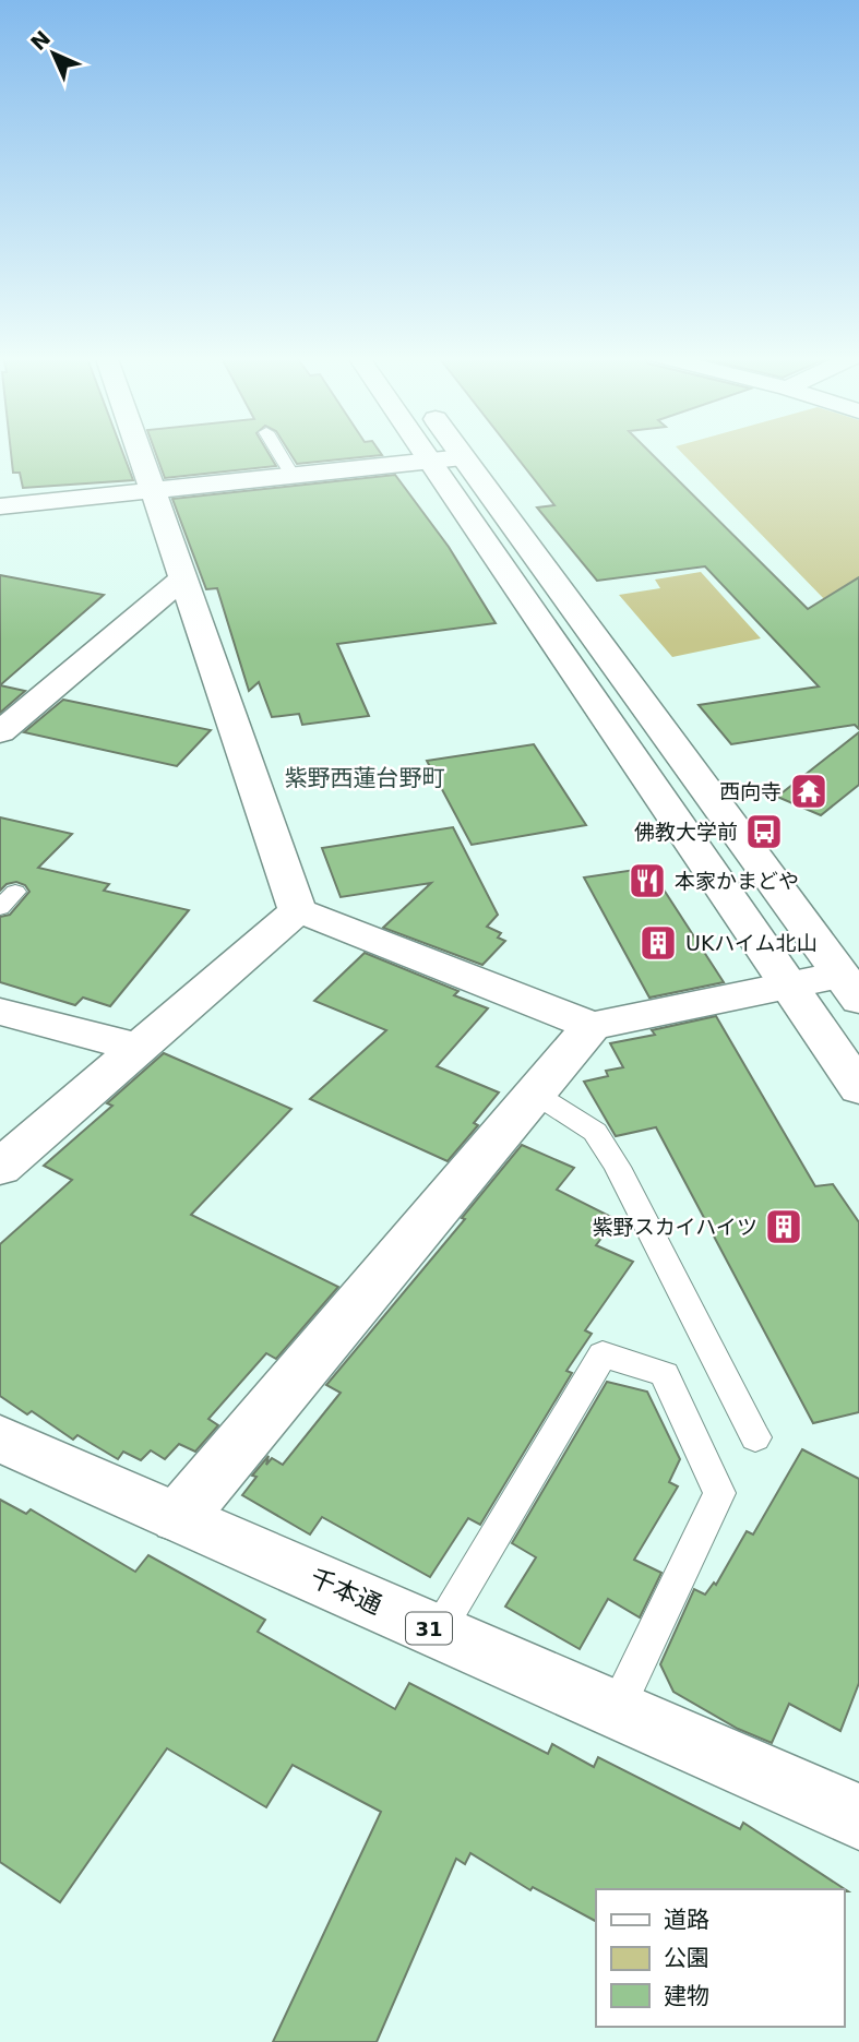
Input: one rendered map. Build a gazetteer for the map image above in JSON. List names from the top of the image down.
{
  "streets": {
    "street": ["千本通", "31"]
  },
  "districts": ["紫野西蓮台野町"],
  "places": {
    "temple": ["西向寺"],
    "bus stop": ["佛教大学前"],
    "restaurant": ["本家かまどや"],
    "building": ["UKハイム北山", "紫野スカイハイツ"]
  },
  "legend": ["道路", "公園", "建物"],
  "north": "top left"
}
